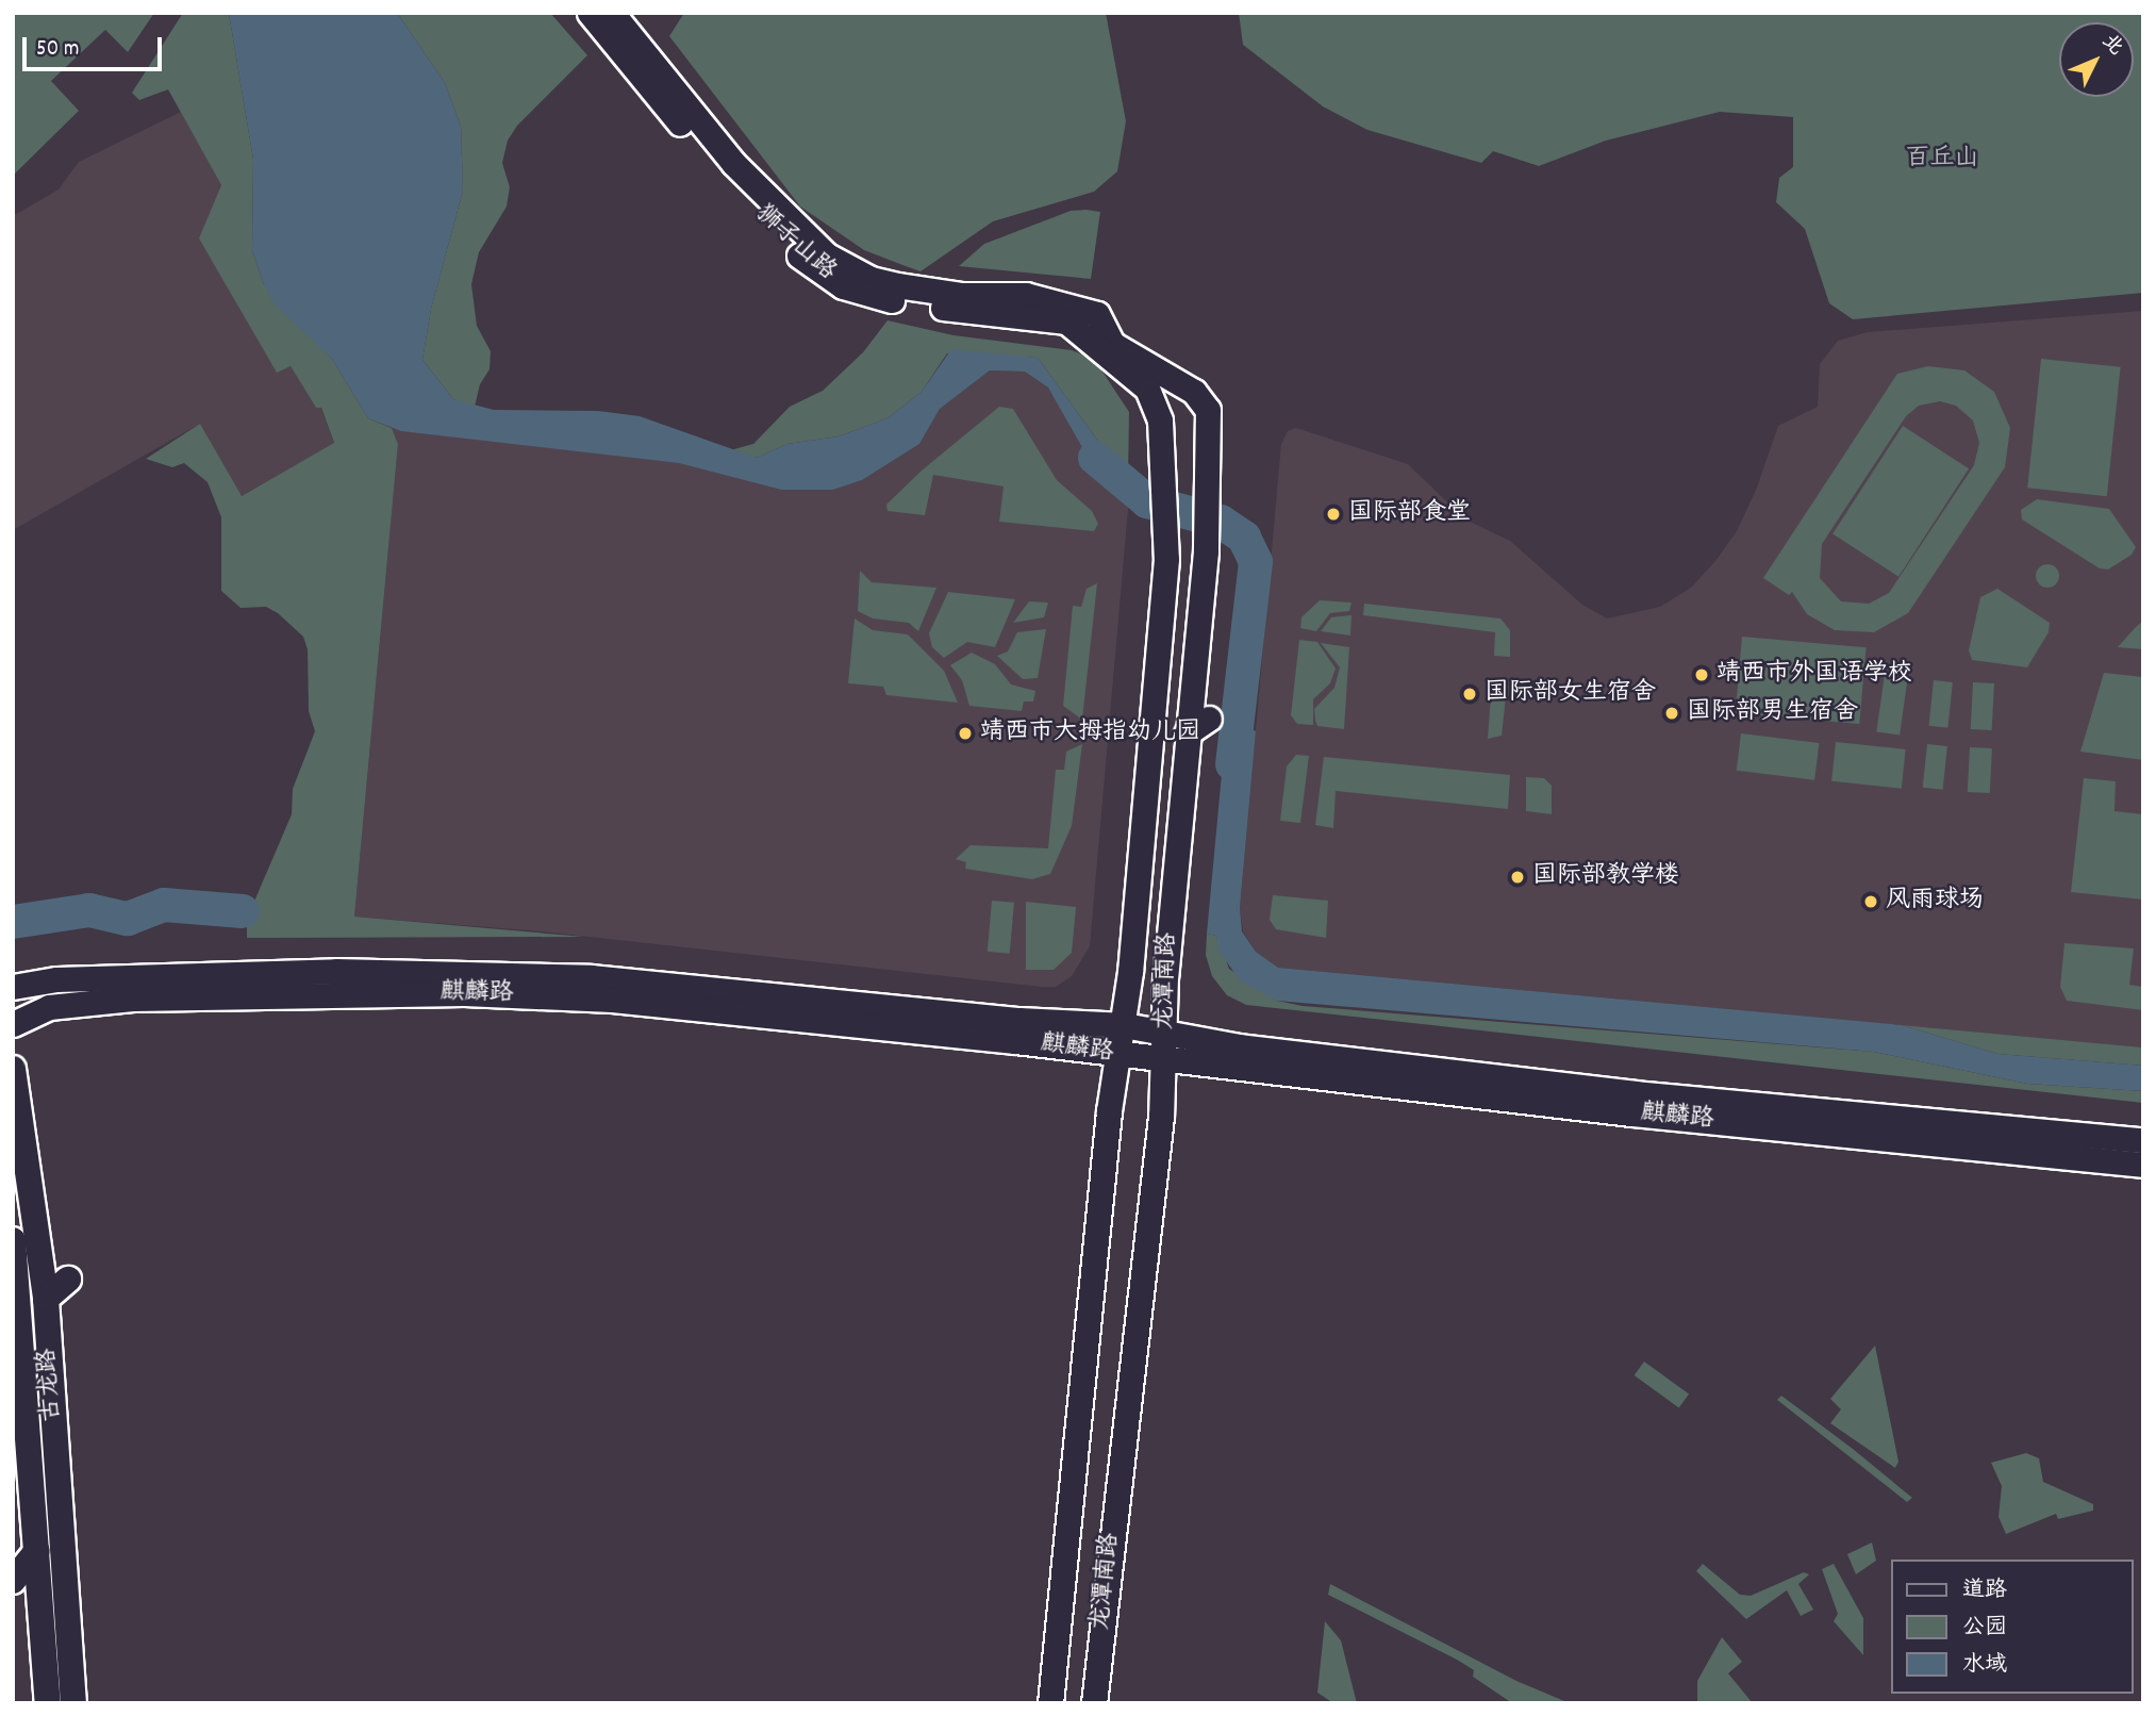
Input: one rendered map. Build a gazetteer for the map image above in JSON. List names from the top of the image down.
{
  "streets": {
    "main road": [
      "狮子山路",
      "龙潭南路",
      "麒麟路",
      "古龙路"
    ]
  },
  "crossings": [
    ["狮子山路", "龙潭南路"],
    ["龙潭南路", "麒麟路"]
  ],
  "parks": ["百丘山"],
  "places": [
    "国际部食堂",
    "靖西市外国语学校",
    "国际部女生宿舍",
    "国际部男生宿舍",
    "靖西市大拇指幼儿园",
    "国际部教学楼",
    "风雨球场"
  ],
  "legend": ["道路", "公园", "水域"],
  "scale_bar": "50 m",
  "north": "top right"
}
